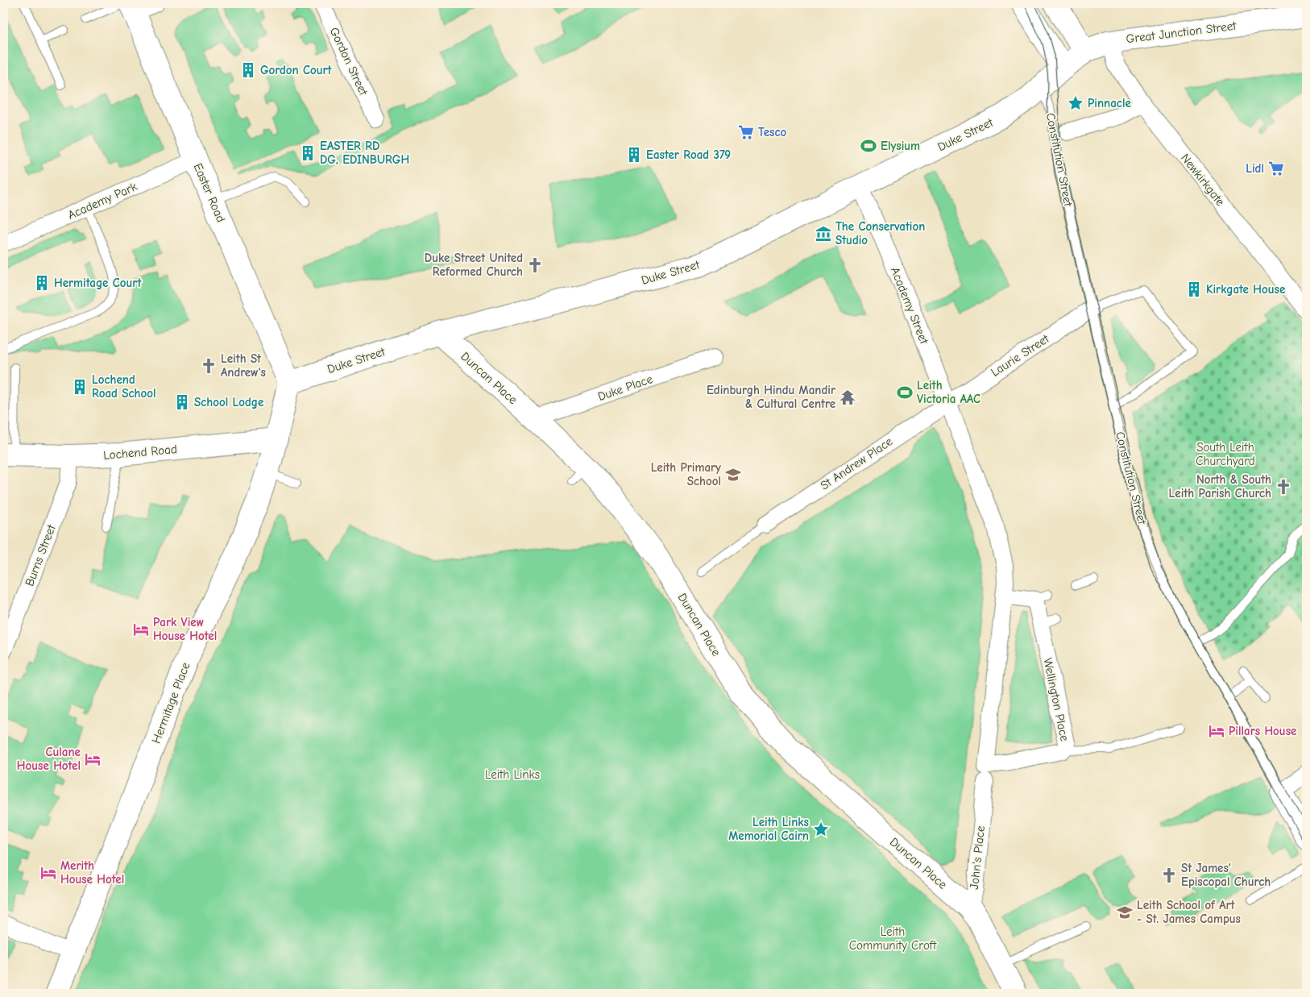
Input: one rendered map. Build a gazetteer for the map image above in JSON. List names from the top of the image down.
{
  "streets": {
    "street": [
      "Great Junction Street",
      "Gordon Street",
      "Duke Street",
      "Constitution Street",
      "Newkirkgate",
      "Easter Road",
      "Academy Park",
      "Academy Street",
      "Laurie Street",
      "Duncan Place",
      "Duke Place",
      "Lochend Road",
      "St Andrew Place",
      "Burns Street",
      "Wellington Place",
      "Hermitage Place",
      "John's Place"
    ]
  },
  "crossings": [
    ["Great Junction Street", "Duke Street"],
    ["Great Junction Street", "Newkirkgate"],
    ["Duke Street", "Constitution Street"],
    ["Duke Street", "Easter Road"],
    ["Duke Street", "Academy Street"],
    ["Duke Street", "Duncan Place"],
    ["Duke Street", "Hermitage Place"],
    ["Constitution Street", "Laurie Street"],
    ["Easter Road", "Academy Park"],
    ["Easter Road", "Hermitage Place"],
    ["Academy Street", "Laurie Street"],
    ["Academy Street", "St Andrew Place"],
    ["Academy Street", "Wellington Place"],
    ["Laurie Street", "St Andrew Place"],
    ["Laurie Street", "Wellington Place"],
    ["Duncan Place", "Duke Place"],
    ["Duncan Place", "John's Place"],
    ["Lochend Road", "Burns Street"],
    ["Lochend Road", "Hermitage Place"],
    ["St Andrew Place", "Wellington Place"]
  ],
  "parks": ["South Leith Churchyard", "Leith Links", "Leith Community Croft"],
  "places": {
    "building": [
      "Gordon Court",
      "EASTER RD DG, EDINBURGH",
      "Easter Road 379",
      "Hermitage Court",
      "Kirkgate House",
      "Lochend Road School",
      "School Lodge"
    ],
    "place": ["Pinnacle", "Leith Links Memorial Cairn"],
    "supermarket": ["Tesco", "Lidl"],
    "sports": ["Elysium", "Leith Victoria AAC"],
    "museum": ["The Conservation Studio"],
    "church": [
      "Duke Street United Reformed Church",
      "Leith St Andrew's",
      "North & South Leith Parish Church",
      "St James' Episcopal Church"
    ],
    "temple": ["Edinburgh Hindu Mandir & Cultural Centre"],
    "school or university": ["Leith Primary School", "Leith School of Art - St. James Campus"],
    "hotel": [
      "Park View House Hotel",
      "Pillars House",
      "Culane House Hotel",
      "Merith House Hotel"
    ]
  }
}
